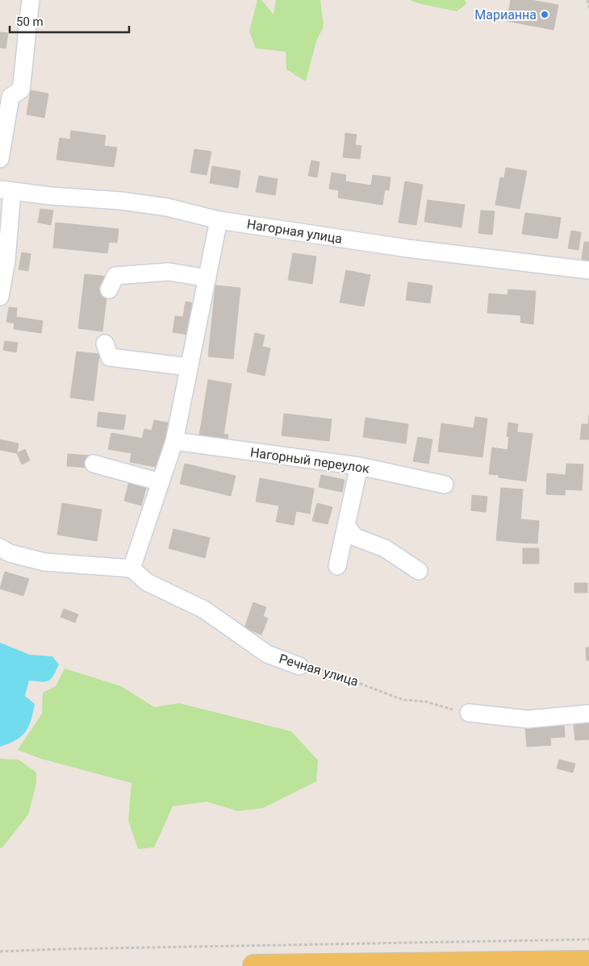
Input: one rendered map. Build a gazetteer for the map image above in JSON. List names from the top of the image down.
{
  "streets": {
    "street": ["Нагорная улица", "Нагорный переулок", "Речная улица"]
  },
  "places": ["Марианна"],
  "scale_bar": "50 m"
}
